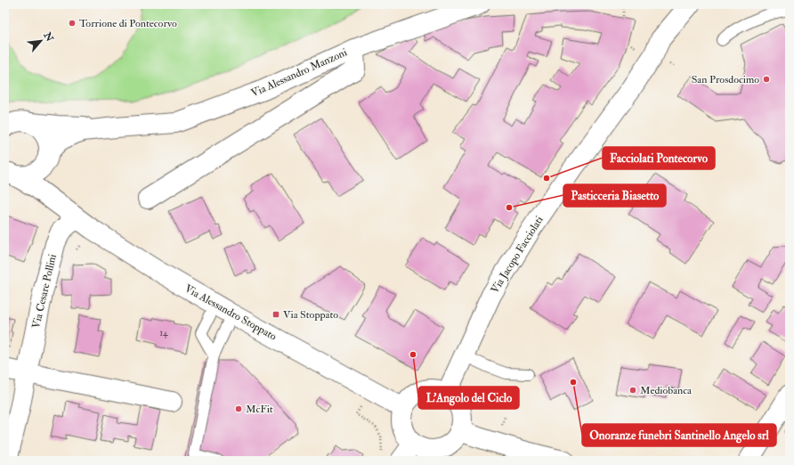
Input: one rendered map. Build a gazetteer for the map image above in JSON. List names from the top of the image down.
{
  "streets": {
    "street": [
      "Via Alessandro Manzoni",
      "Via Jacopo Facciolati",
      "Via Cesare Pollini",
      "Via Alessandro Stoppato"
    ]
  },
  "crossings": [
    ["Via Alessandro Manzoni", "Via Alessandro Stoppato"],
    ["Via Jacopo Facciolati", "Via Alessandro Stoppato"],
    ["Via Cesare Pollini", "Via Alessandro Stoppato"]
  ],
  "places": {
    "other": [
      "Torrione di Pontecorvo",
      "San Prosdocimo",
      "Facciolati Pontecorvo",
      "Pasticceria Biasetto",
      "L'Angolo del Ciclo",
      "Onoranze funebri Santinello Angelo srl",
      "Mediobanca",
      "McFit"
    ],
    "transit": ["Via Stoppato"]
  },
  "house_numbers": ["14"],
  "north": "top right"
}
